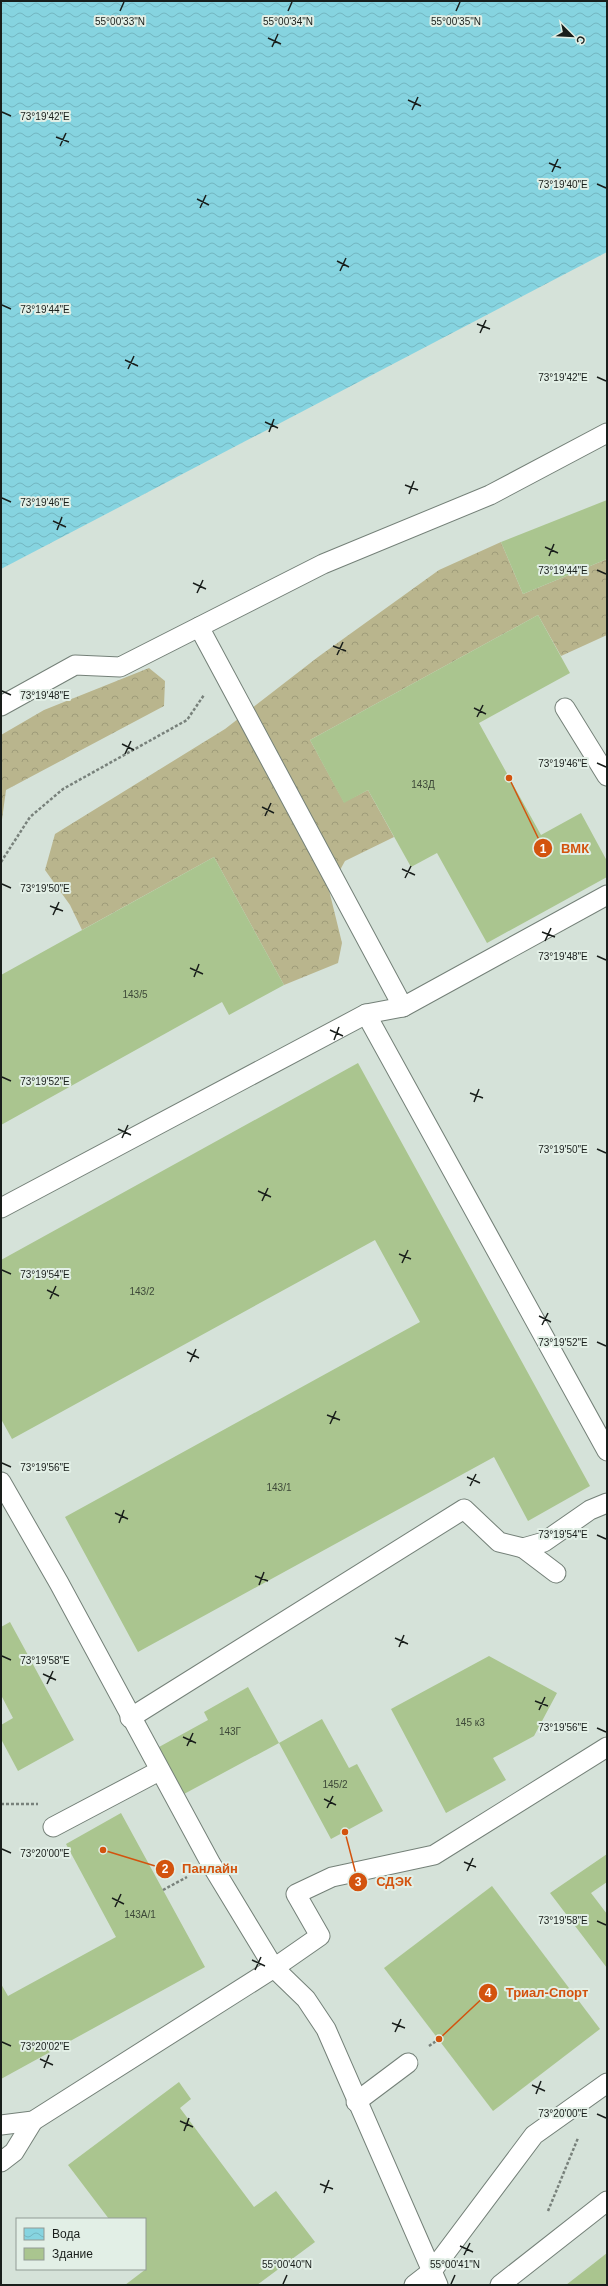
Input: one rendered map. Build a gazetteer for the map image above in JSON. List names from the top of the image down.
{
  "places": [
    "ВМК",
    "СДЭК",
    "Панлайн",
    "Триал-Спорт"
  ],
  "house_numbers": [
    "143Д",
    "143/5",
    "143/2",
    "143/1",
    "145 к3",
    "143Г",
    "145/2",
    "143А/1"
  ],
  "legend": ["Вода", "Здание"],
  "north": "bottom right",
  "coordinates": [
    "55°00'33\"N",
    "55°00'34\"N",
    "55°00'35\"N",
    "73°19'42\"E",
    "73°19'40\"E",
    "73°19'44\"E",
    "73°19'46\"E",
    "73°19'48\"E",
    "73°19'50\"E",
    "73°19'52\"E",
    "73°19'54\"E",
    "73°19'56\"E",
    "73°19'58\"E",
    "73°20'00\"E",
    "73°20'02\"E",
    "55°00'40\"N",
    "55°00'41\"N"
  ]
}
